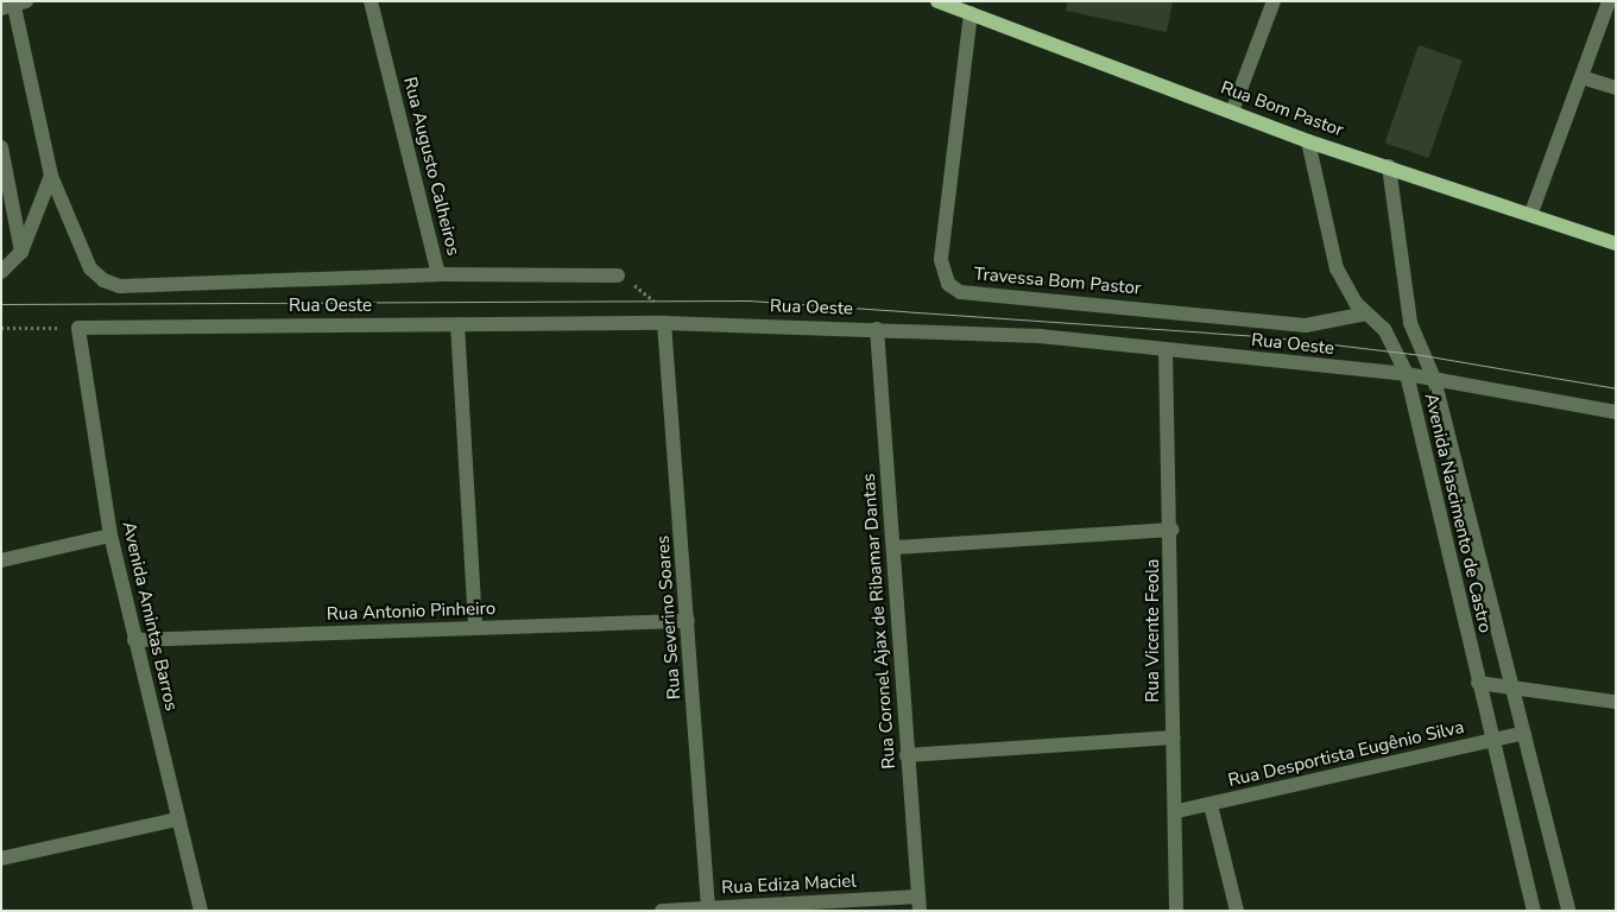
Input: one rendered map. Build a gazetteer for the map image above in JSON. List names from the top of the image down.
{
  "streets": {
    "main road": ["Rua Bom Pastor"],
    "street": [
      "Rua Augusto Calheiros",
      "Travessa Bom Pastor",
      "Rua Oeste",
      "Avenida Nascimento de Castro",
      "Rua Antonio Pinheiro",
      "Avenida Amintas Barros",
      "Rua Severino Soares",
      "Rua Coronel Ajax de Ribamar Dantas",
      "Rua Vicente Feola",
      "Rua Desportista Eugênio Silva",
      "Rua Ediza Maciel"
    ]
  },
  "crossings": [
    ["Rua Bom Pastor", "Travessa Bom Pastor"],
    ["Rua Bom Pastor", "Avenida Nascimento de Castro"],
    ["Travessa Bom Pastor", "Avenida Nascimento de Castro"],
    ["Rua Oeste", "Avenida Nascimento de Castro"],
    ["Rua Oeste", "Avenida Amintas Barros"],
    ["Rua Oeste", "Rua Severino Soares"],
    ["Rua Oeste", "Rua Coronel Ajax de Ribamar Dantas"],
    ["Rua Oeste", "Rua Vicente Feola"],
    ["Avenida Nascimento de Castro", "Rua Desportista Eugênio Silva"],
    ["Rua Antonio Pinheiro", "Avenida Amintas Barros"],
    ["Rua Antonio Pinheiro", "Rua Severino Soares"],
    ["Rua Severino Soares", "Rua Ediza Maciel"],
    ["Rua Coronel Ajax de Ribamar Dantas", "Rua Ediza Maciel"],
    ["Rua Vicente Feola", "Rua Desportista Eugênio Silva"]
  ]
}
